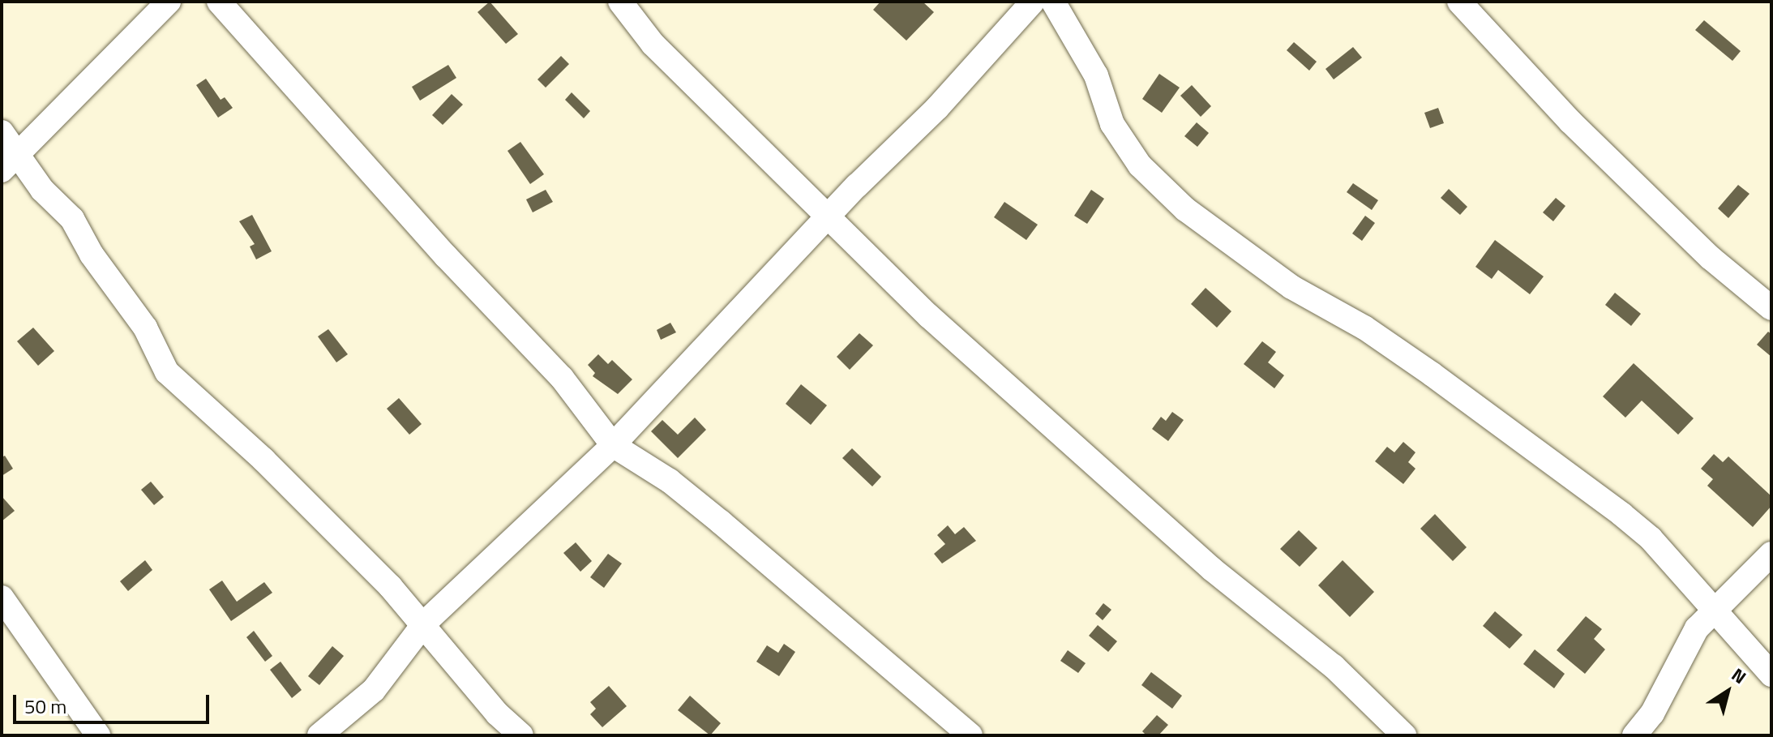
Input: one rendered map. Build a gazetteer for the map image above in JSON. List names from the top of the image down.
{
  "scale_bar": "50 m",
  "north": "top right"
}
